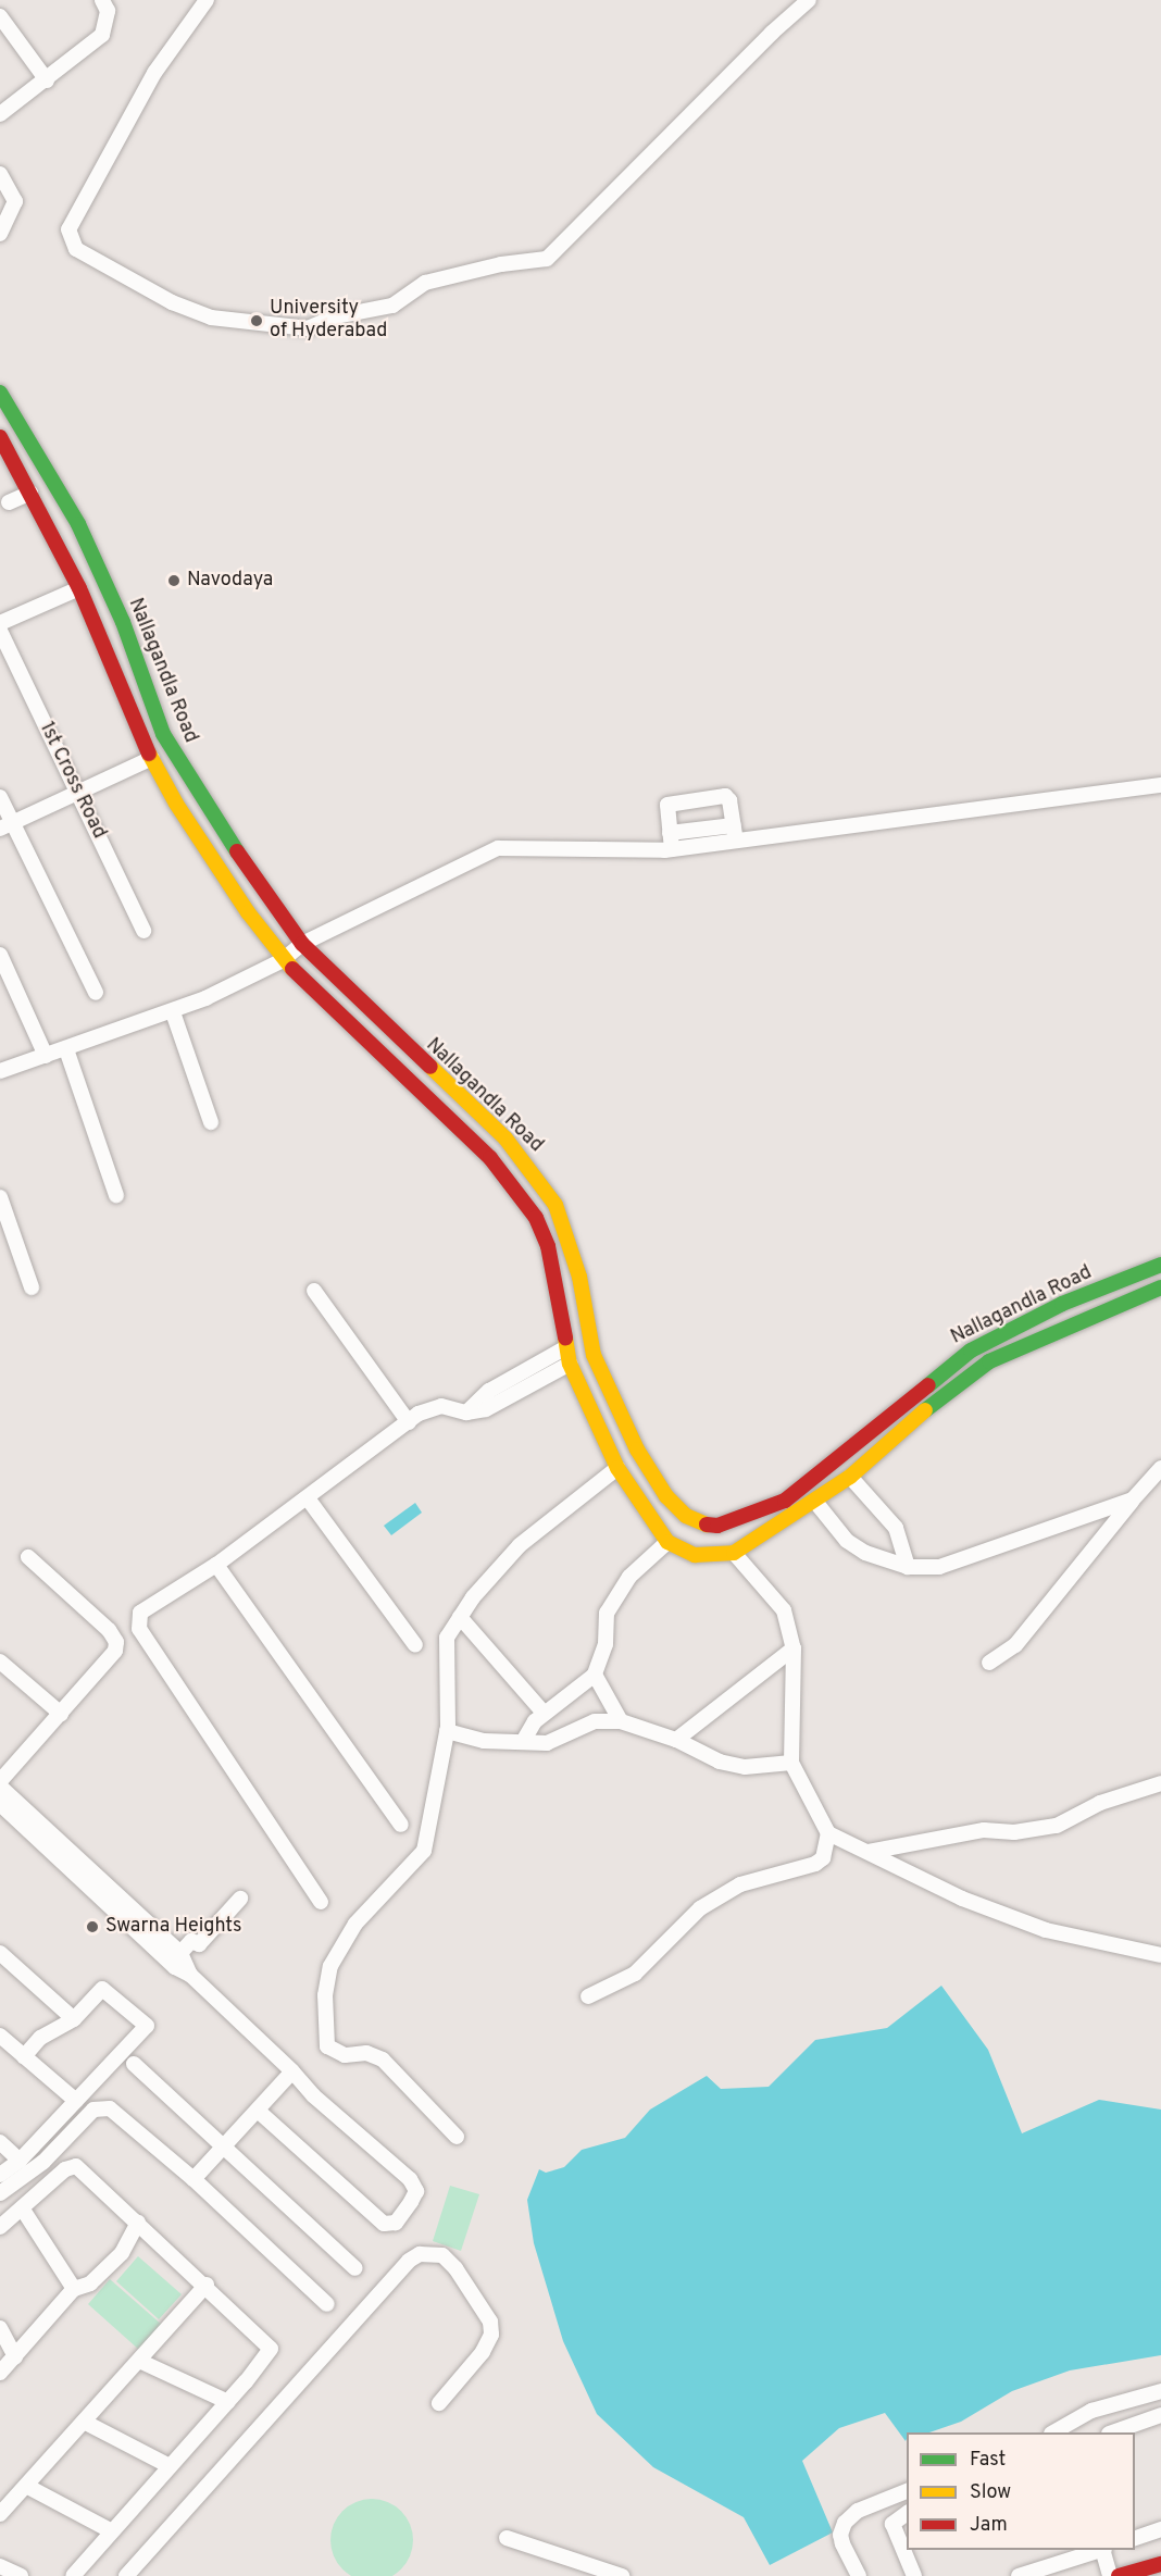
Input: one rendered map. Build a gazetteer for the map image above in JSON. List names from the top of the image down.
{
  "streets": {
    "main road": ["Nallagandla Road"],
    "street": ["1st Cross Road"]
  },
  "places": ["University of Hyderabad", "Navodaya", "Swarna Heights"],
  "legend": ["Fast", "Slow", "Jam"]
}
